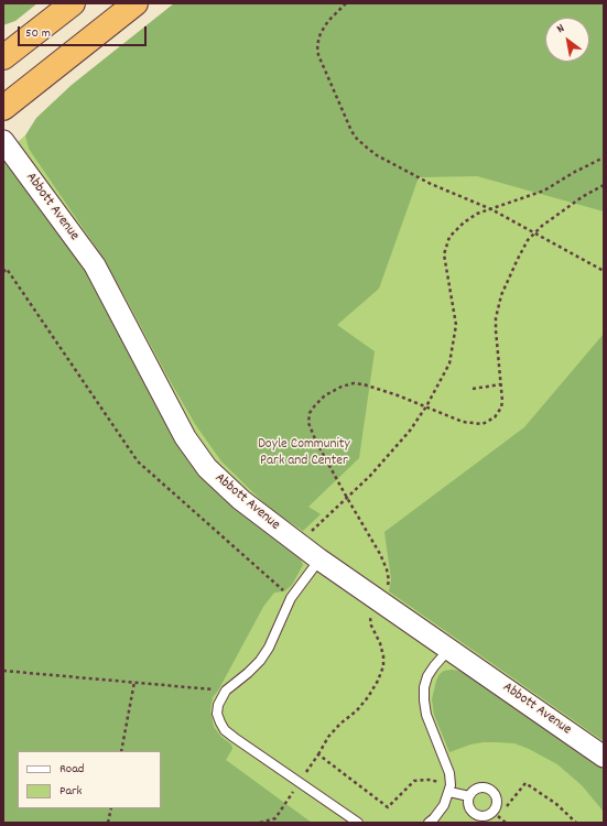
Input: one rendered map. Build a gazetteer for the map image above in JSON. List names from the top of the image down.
{
  "streets": {
    "street": ["Abbott Avenue"]
  },
  "parks": ["Doyle Community Park and Center"],
  "legend": ["Road", "Park"],
  "scale_bar": "50 m",
  "north": "top left"
}
